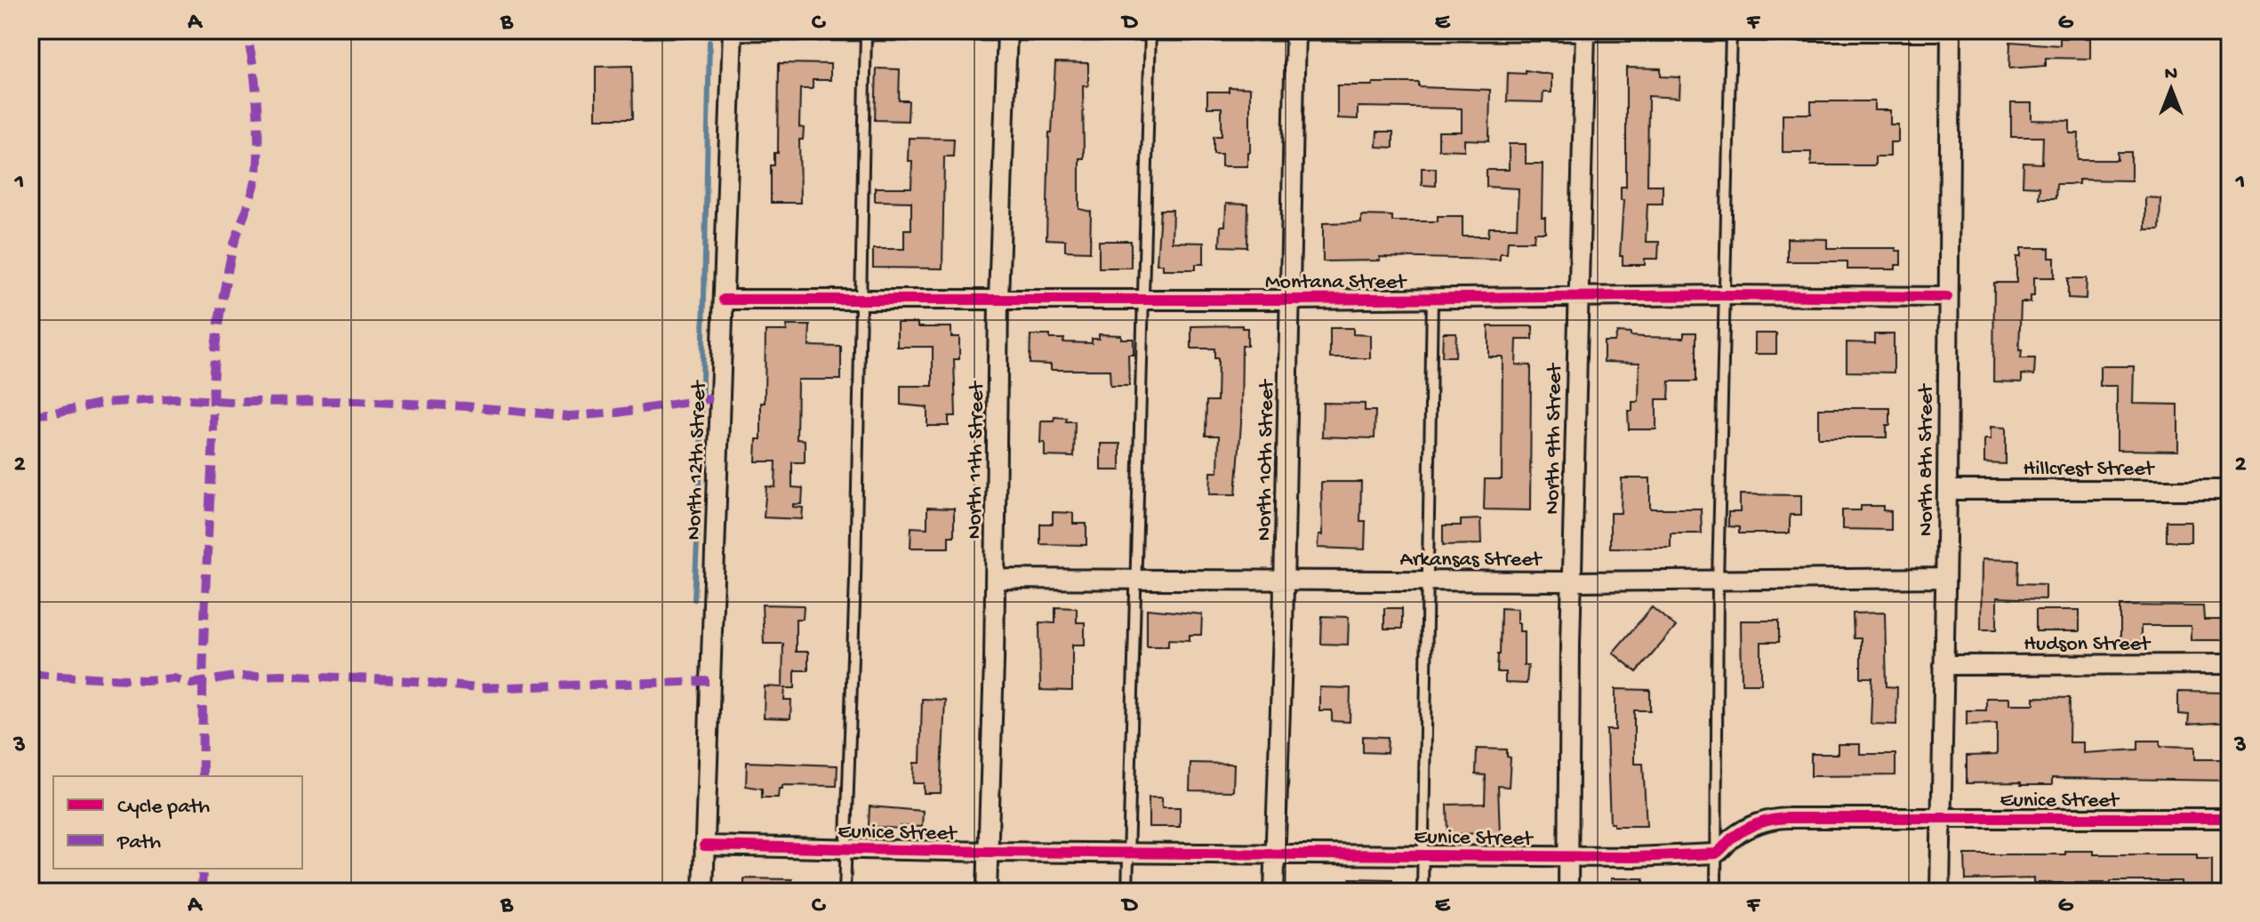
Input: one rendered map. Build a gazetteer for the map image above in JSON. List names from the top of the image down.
{
  "streets": {
    "street": [
      "Montana Street",
      "North 9th Street",
      "North 12th Street",
      "North 11th Street",
      "North 10th Street",
      "North 8th Street",
      "Hillcrest Street",
      "Arkansas Street",
      "Hudson Street",
      "Eunice Street"
    ]
  },
  "crossings": [
    ["Montana Street", "North 9th Street"],
    ["Montana Street", "North 12th Street"],
    ["Montana Street", "North 11th Street"],
    ["Montana Street", "North 10th Street"],
    ["Montana Street", "North 8th Street"],
    ["North 9th Street", "Arkansas Street"],
    ["North 9th Street", "Eunice Street"],
    ["North 12th Street", "Eunice Street"],
    ["North 11th Street", "Arkansas Street"],
    ["North 11th Street", "Eunice Street"],
    ["North 10th Street", "Arkansas Street"],
    ["North 10th Street", "Eunice Street"],
    ["North 8th Street", "Hillcrest Street"],
    ["North 8th Street", "Arkansas Street"],
    ["North 8th Street", "Hudson Street"],
    ["North 8th Street", "Eunice Street"]
  ],
  "legend": ["Cycle path", "Path"],
  "north": "top",
  "grid": {
    "columns": [
      "A",
      "B",
      "C",
      "D",
      "E",
      "F",
      "G"
    ],
    "rows": ["1", "2", "3"]
  }
}
